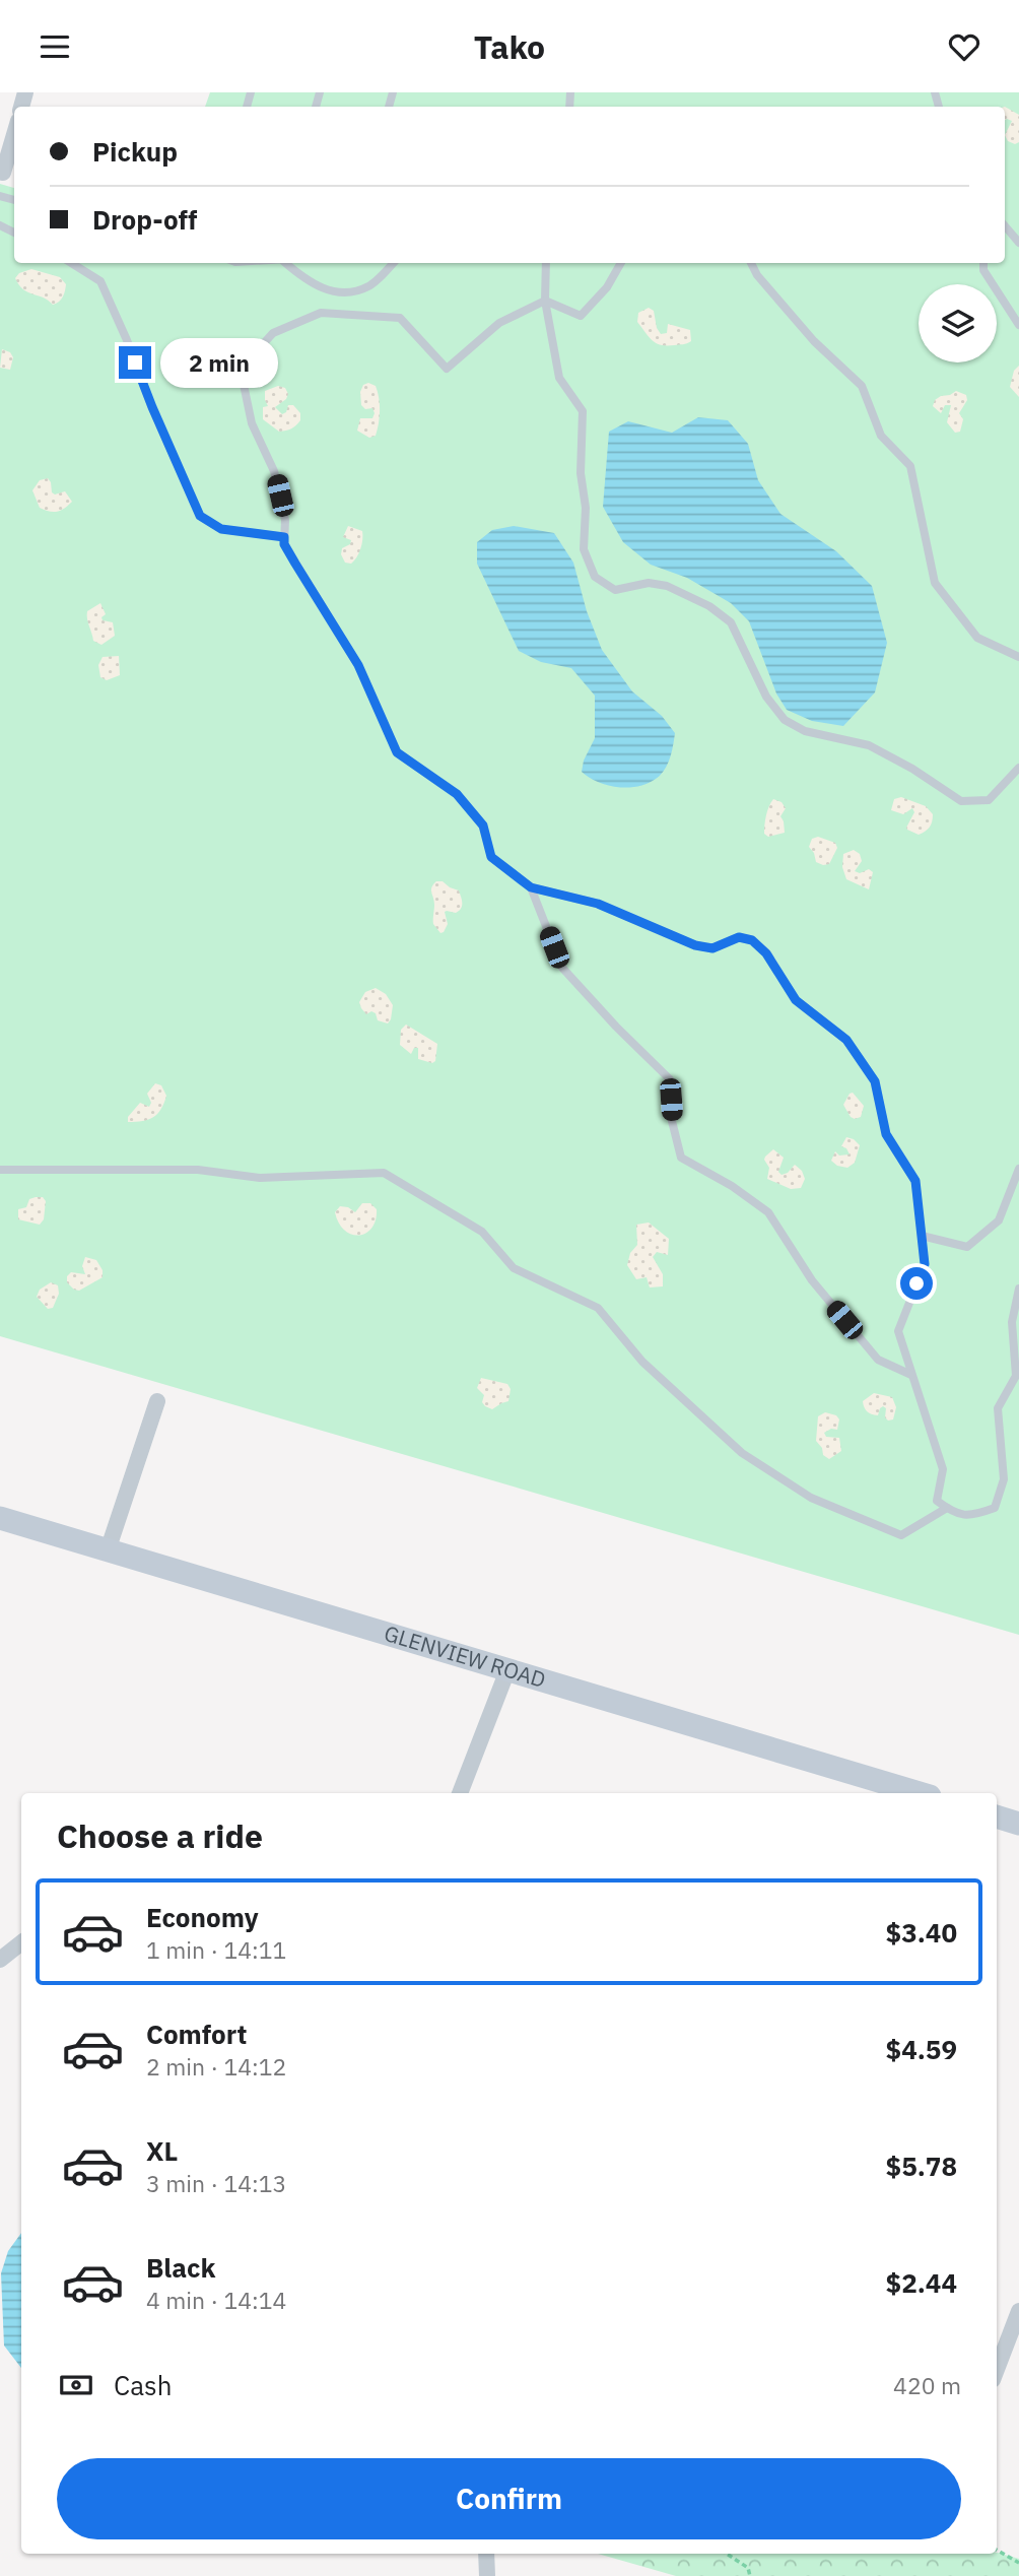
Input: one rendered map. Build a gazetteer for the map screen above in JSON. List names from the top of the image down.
{
  "streets": {
    "main road": ["GLENVIEW ROAD"]
  },
  "page": {
    "header": "Tako",
    "banner": ["Pickup", "Drop-off"],
    "bubble": "2 min",
    "heading": "Choose a ride",
    "list": [
      {
        "name": "Economy",
        "note": "1 min · 14:11",
        "value": "$3.40"
      },
      {
        "name": "Comfort",
        "note": "2 min · 14:12",
        "value": "$4.59"
      },
      {
        "name": "XL",
        "note": "3 min · 14:13",
        "value": "$5.78"
      },
      {
        "name": "Black",
        "note": "4 min · 14:14",
        "value": "$2.44"
      }
    ],
    "pay": ["Cash", "420 m"],
    "buttons": "Confirm"
  }
}
